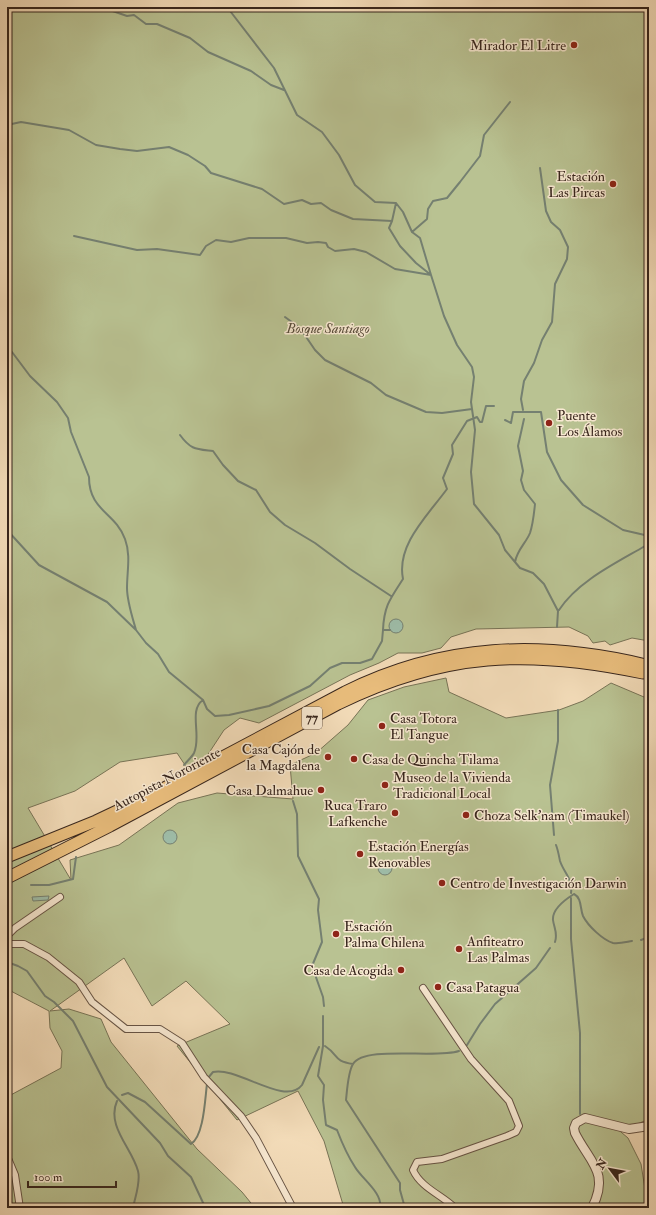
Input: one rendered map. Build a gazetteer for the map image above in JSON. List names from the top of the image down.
{
  "streets": {
    "highway": ["77", "Autopista Nororiente"]
  },
  "parks": ["Bosque Santiago"],
  "places": [
    "Mirador El Litre",
    "Estación Las Pircas",
    "Puente Los Álamos",
    "Casa Totora El Tangue",
    "Casa Cajón de la Magdalena",
    "Casa de Quincha Tilama",
    "Museo de la Vivienda Tradicional Local",
    "Casa Dalmahue",
    "Ruca Traro Lafkenche",
    "Choza Selk'nam (Timaukel)",
    "Estación Energías Renovables",
    "Centro de Investigación Darwin",
    "Estación Palma Chilena",
    "Anfiteatro Las Palmas",
    "Casa de Acogida",
    "Casa Patagua"
  ],
  "scale_bar": "100 m",
  "north": "top left"
}
